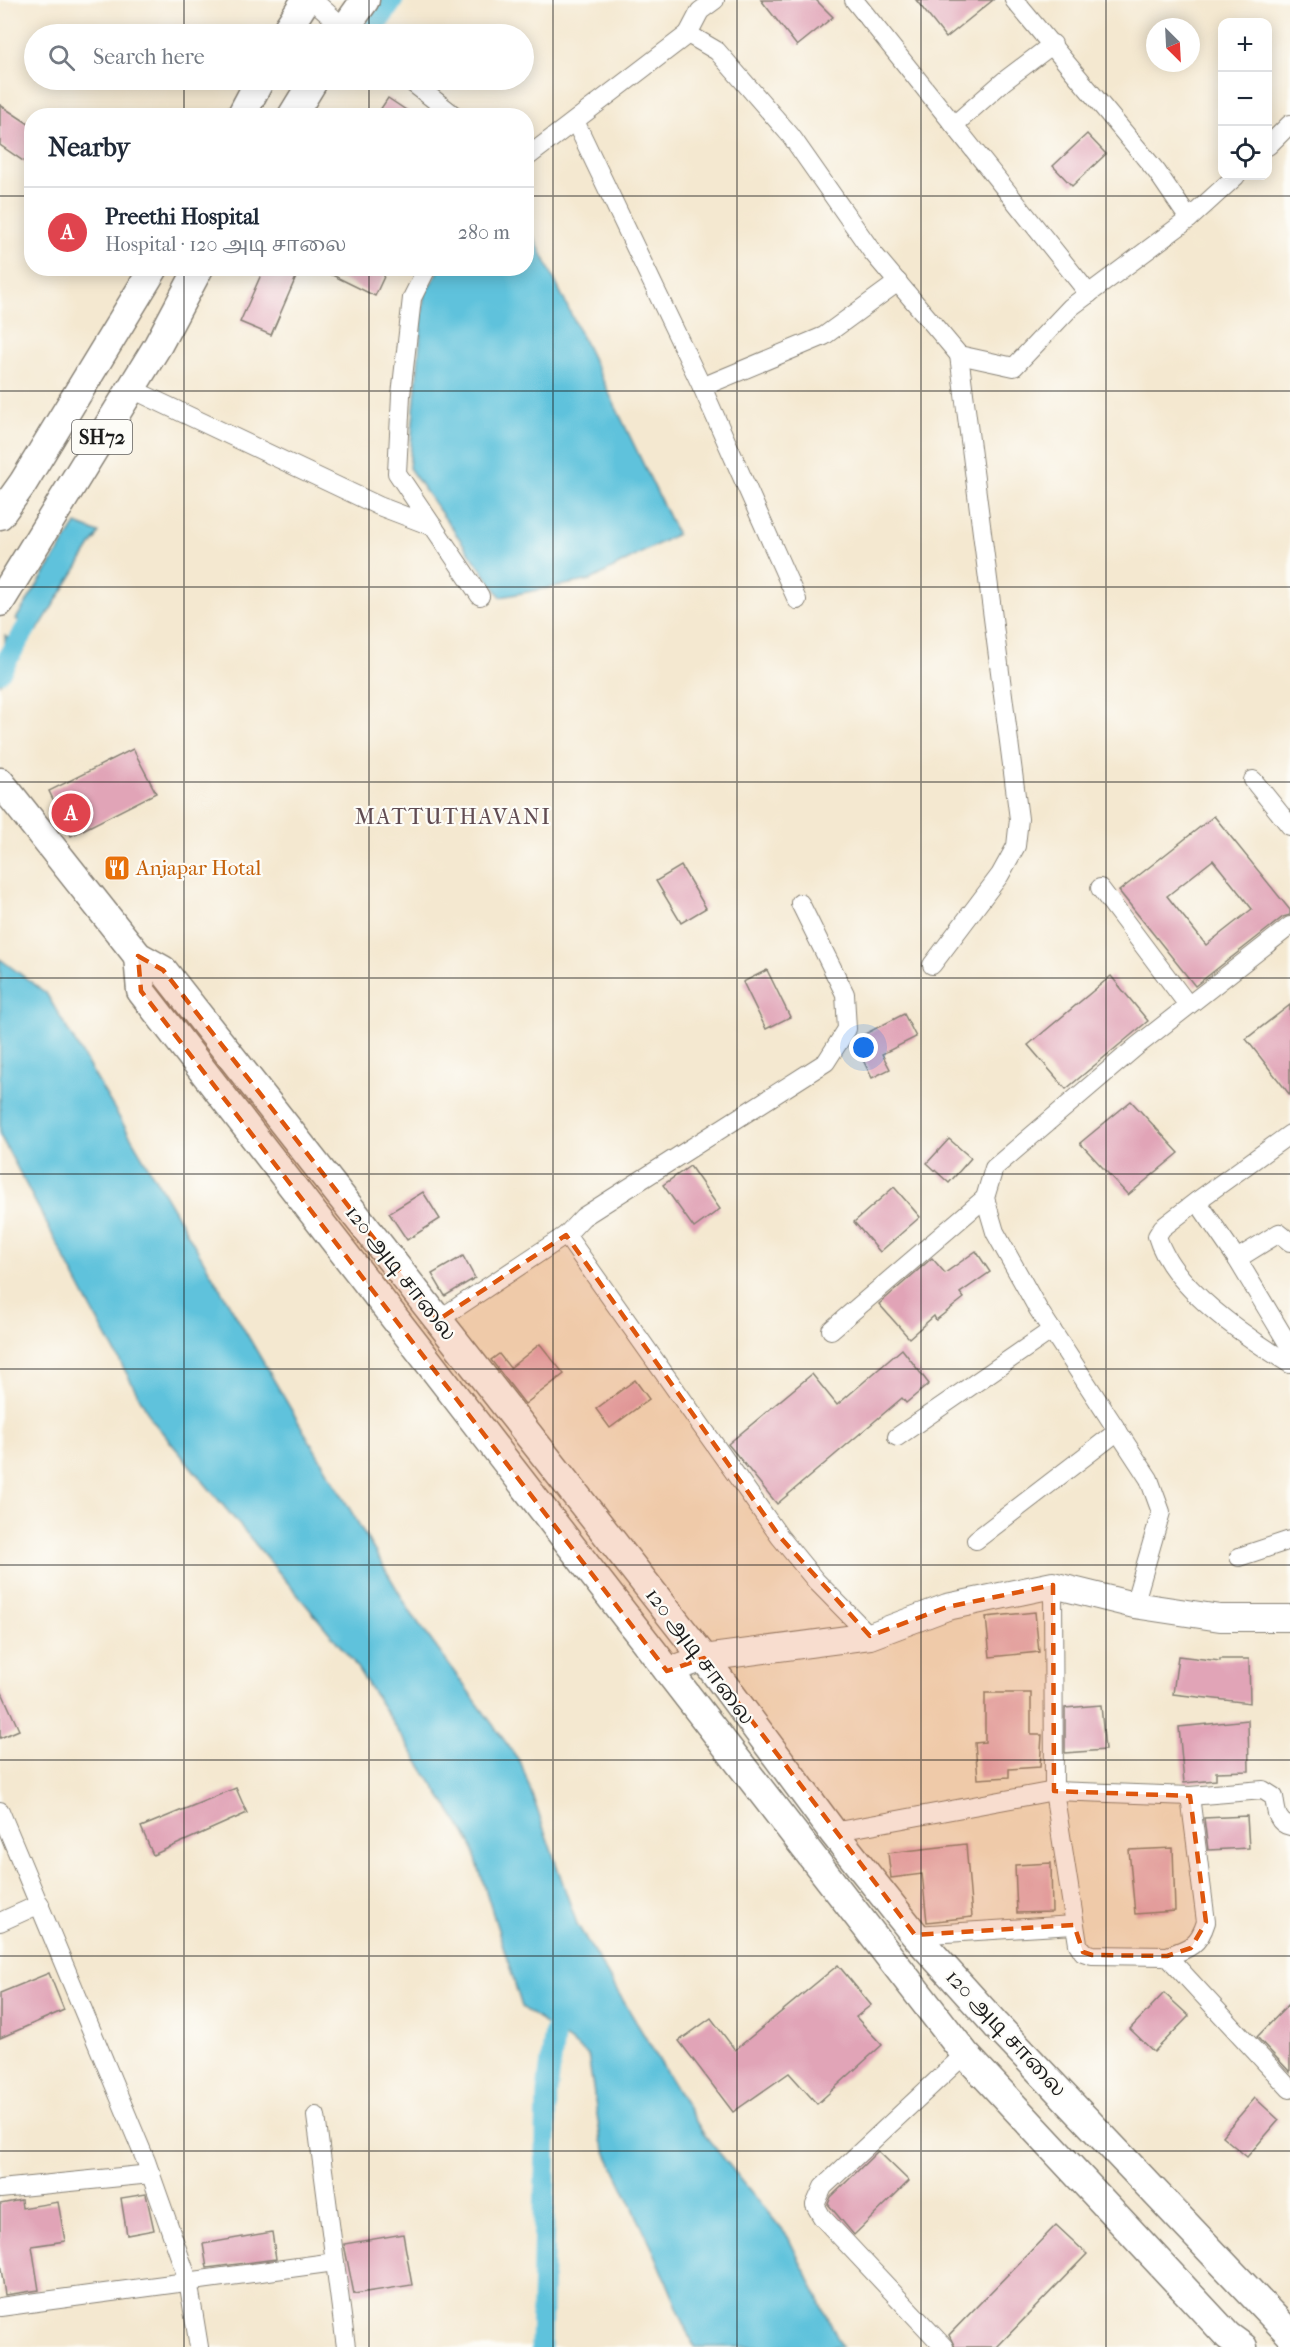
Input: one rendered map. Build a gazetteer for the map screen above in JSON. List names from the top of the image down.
{
  "streets": {
    "main road": ["SH72", "120 அடி சாலை"]
  },
  "districts": ["MATTUTHAVANI"],
  "places": {
    "restaurant": ["Anjapar Hotal"]
  },
  "north": "bottom right",
  "page": {
    "map_buttons": ["+", "−"],
    "search": "Search here",
    "heading": "Nearby",
    "list": [
      {
        "mark": "A",
        "name": "Preethi Hospital",
        "note": "Hospital · 120 அடி சாலை",
        "value": "280 m"
      }
    ],
    "pins": "A"
  }
}
